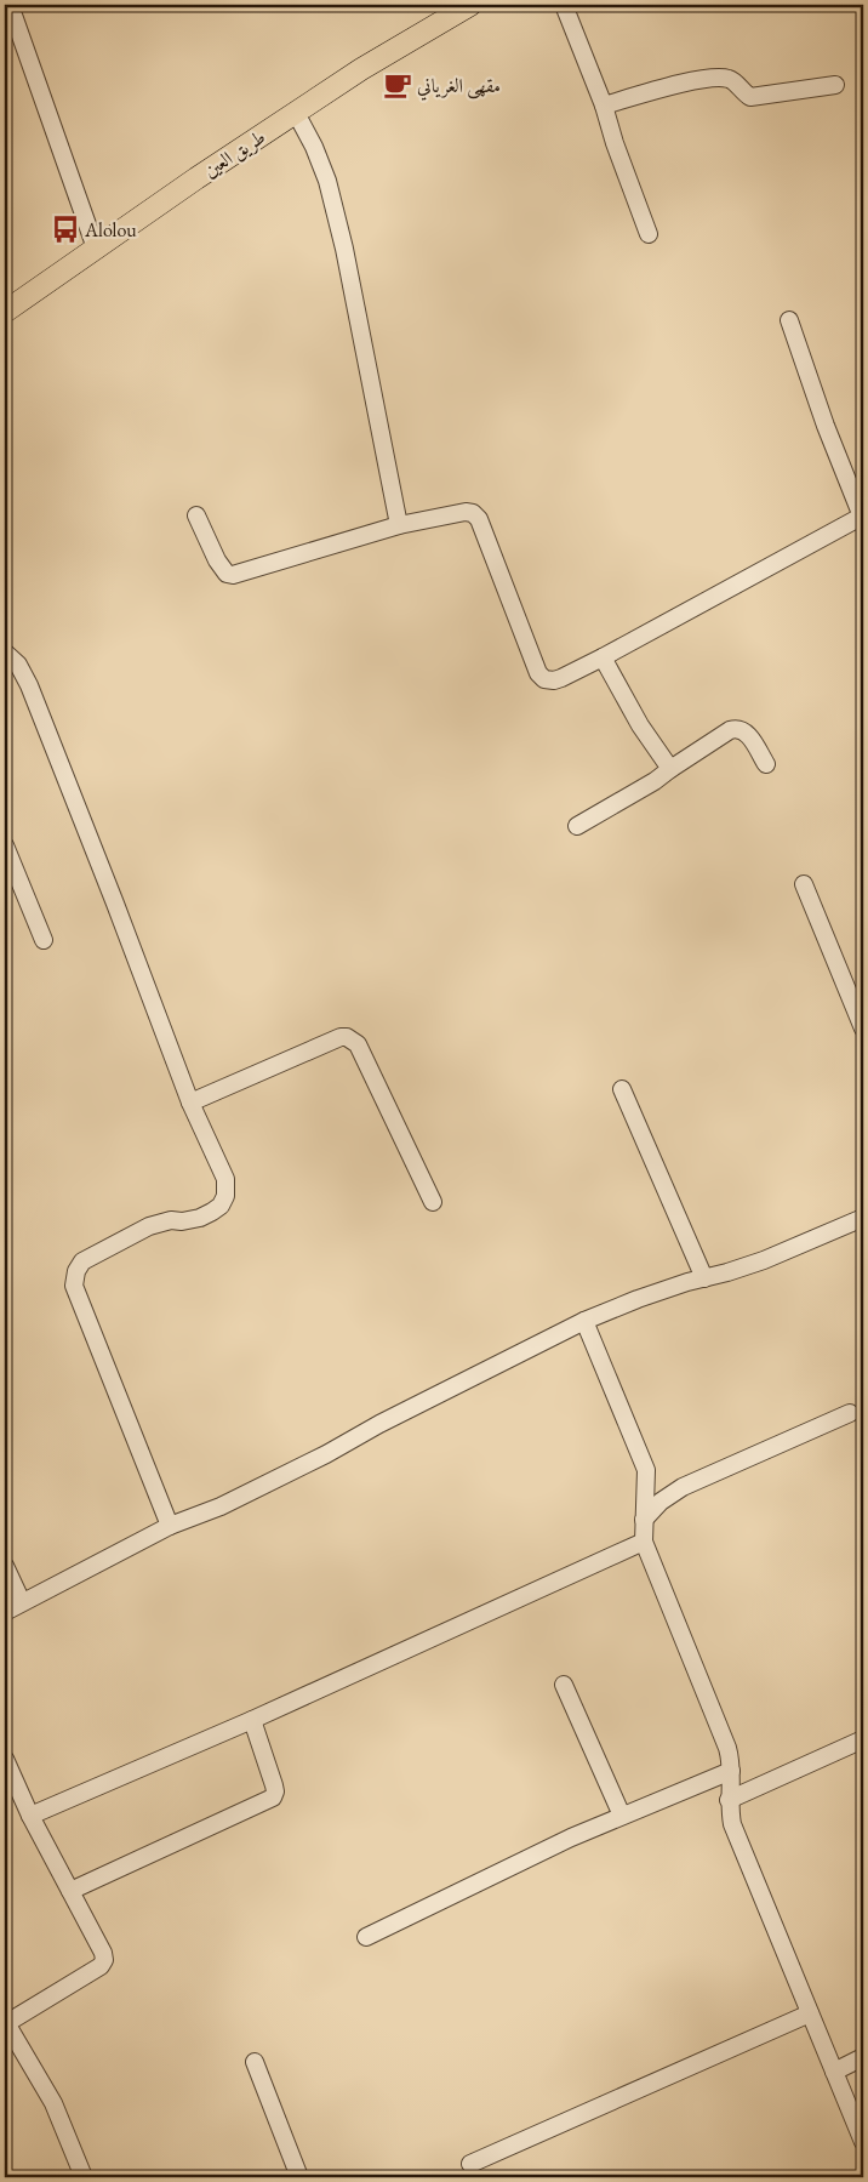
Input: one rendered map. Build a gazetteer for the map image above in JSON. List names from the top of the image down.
{
  "streets": {
    "main road": ["طريق العين"]
  },
  "places": {
    "cafe": ["مقهى الغرياني"],
    "bus stop": ["Alolou"]
  }
}
